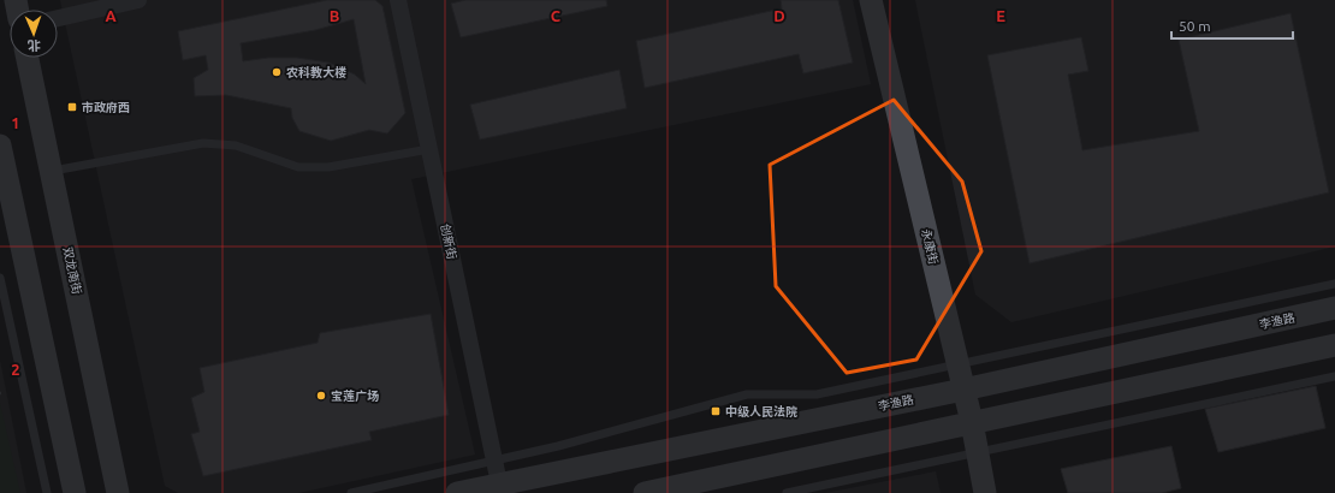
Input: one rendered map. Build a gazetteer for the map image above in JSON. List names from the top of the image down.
{
  "streets": {
    "main road": ["永康街", "双龙南街", "李渔路"],
    "street": ["创新街"]
  },
  "crossings": [
    ["创新街", "李渔路"],
    ["永康街", "李渔路"]
  ],
  "places": {
    "other": ["农科教大楼", "宝莲广场"],
    "transit": ["市政府西", "中级人民法院"]
  },
  "scale_bar": "50 m",
  "north": "bottom",
  "grid": {
    "columns": [
      "A",
      "B",
      "C",
      "D",
      "E"
    ],
    "rows": ["1", "2"]
  }
}
